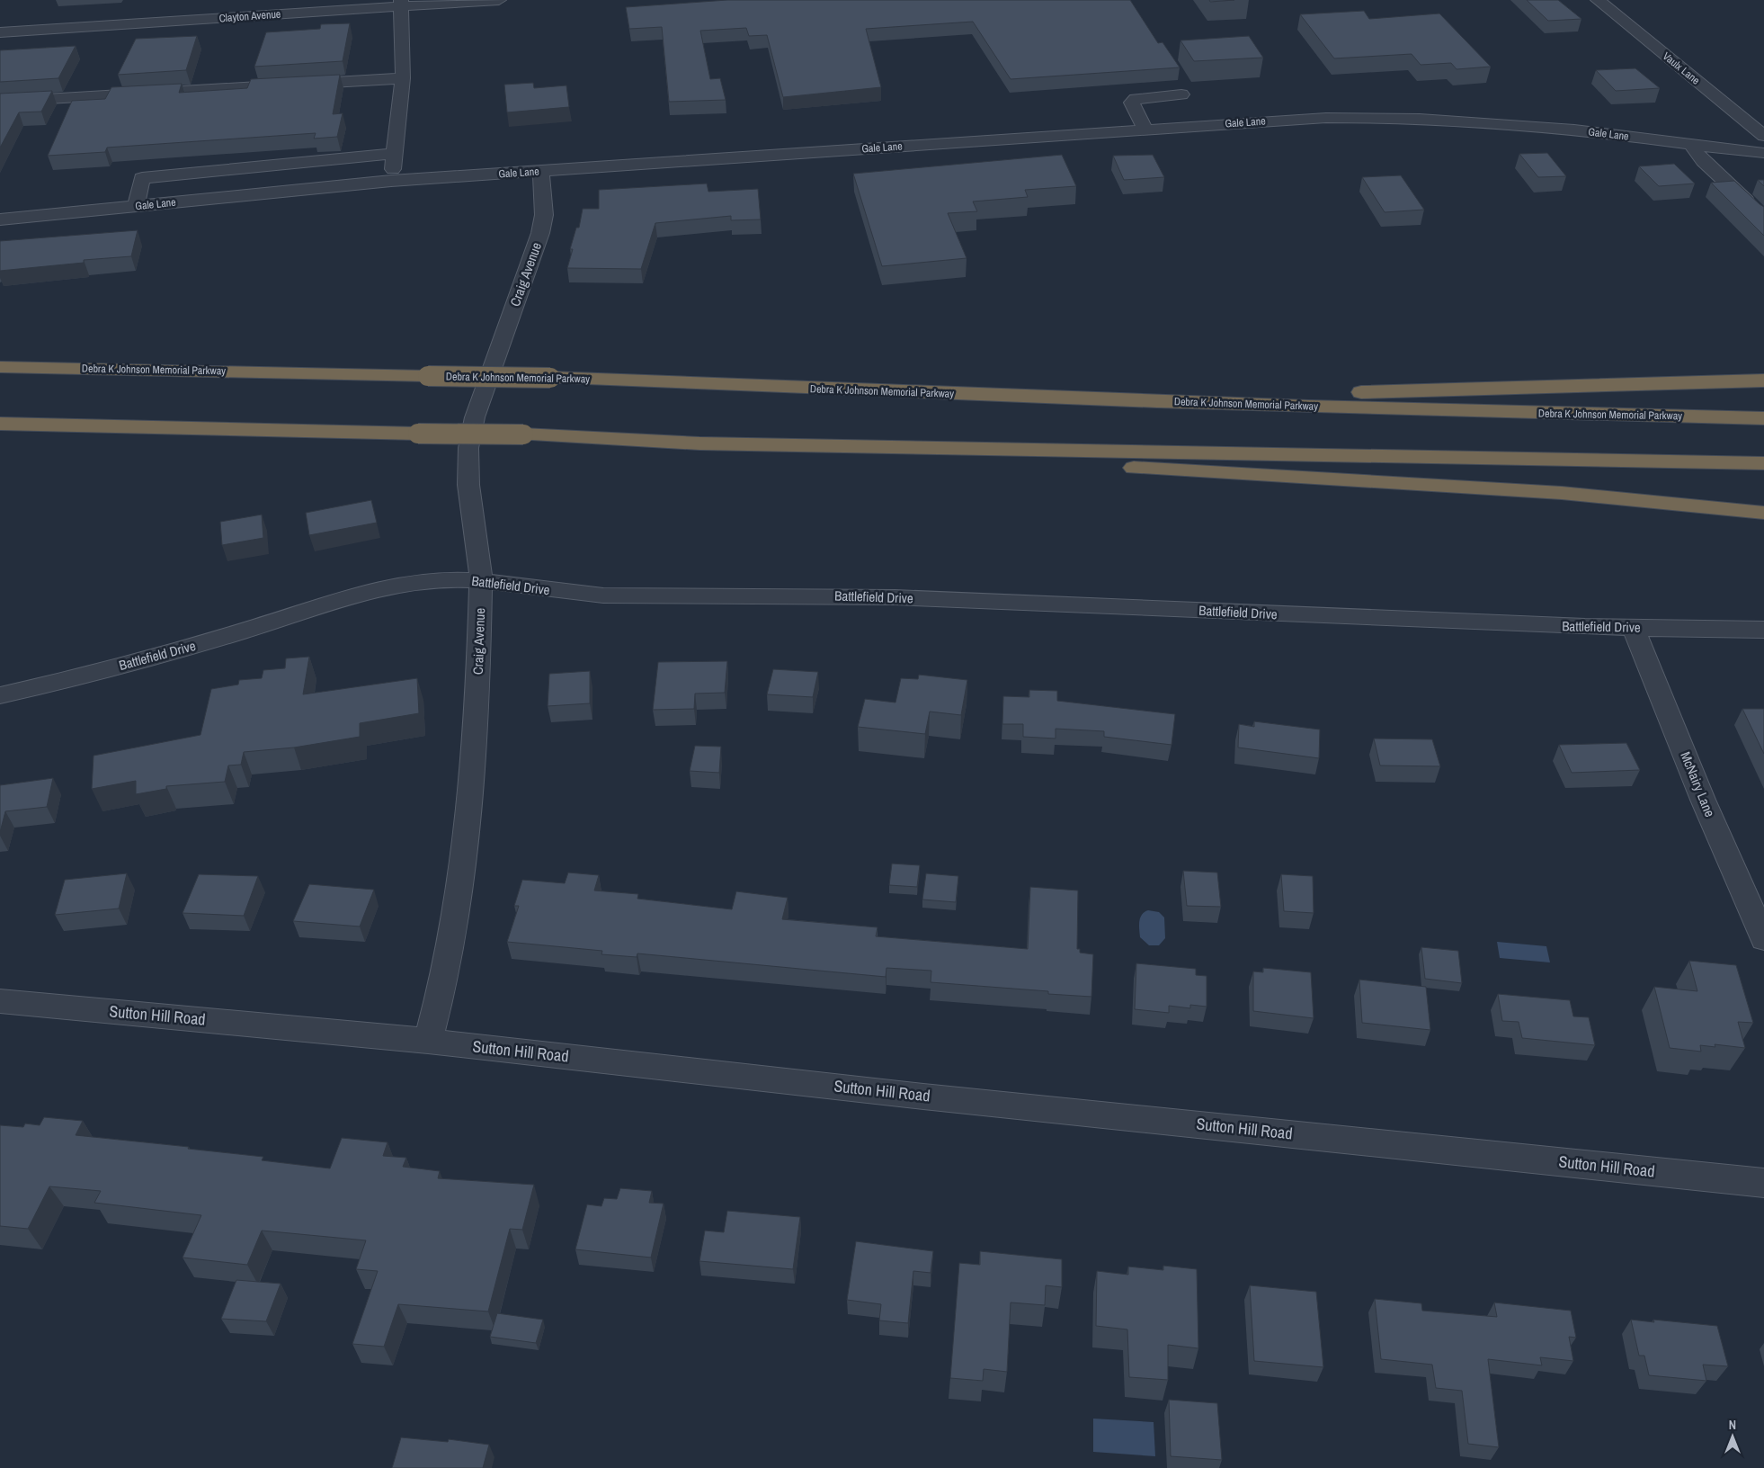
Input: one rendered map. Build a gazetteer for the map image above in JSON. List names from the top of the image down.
{
  "streets": {
    "highway": ["Debra K Johnson Memorial Parkway"],
    "street": [
      "Clayton Avenue",
      "Vaulx Lane",
      "Gale Lane",
      "Craig Avenue",
      "Battlefield Drive",
      "McNairy Lane",
      "Sutton Hill Road"
    ]
  },
  "crossings": [
    ["Gale Lane", "Craig Avenue"],
    ["Craig Avenue", "Battlefield Drive"],
    ["Craig Avenue", "Sutton Hill Road"],
    ["Battlefield Drive", "McNairy Lane"]
  ],
  "north": "top"
}
